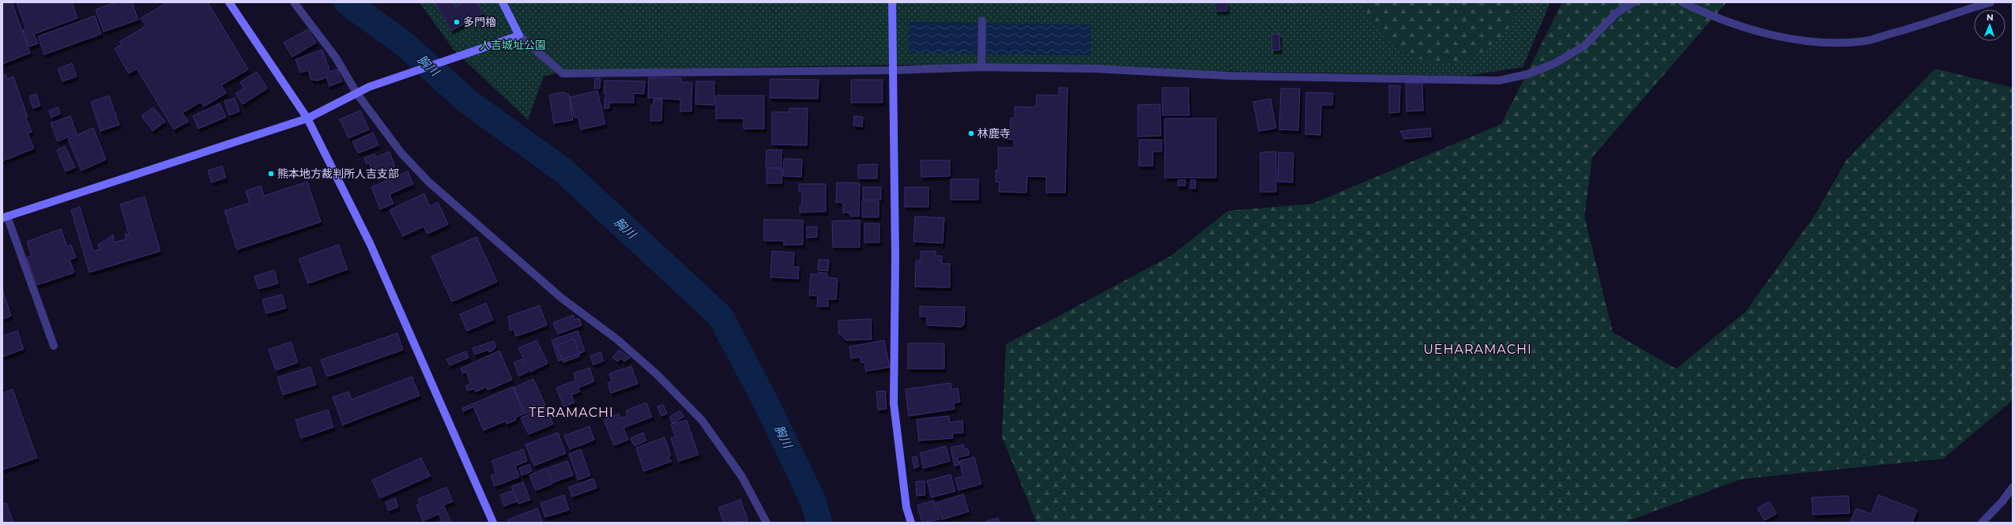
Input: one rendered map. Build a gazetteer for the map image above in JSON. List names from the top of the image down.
{
  "districts": ["UEHARAMACHI", "TERAMACHI"],
  "water": ["胸川"],
  "parks": ["人吉城址公園"],
  "places": ["多門櫓", "林鹿寺", "熊本地方裁判所人吉支部"],
  "north": "top"
}
